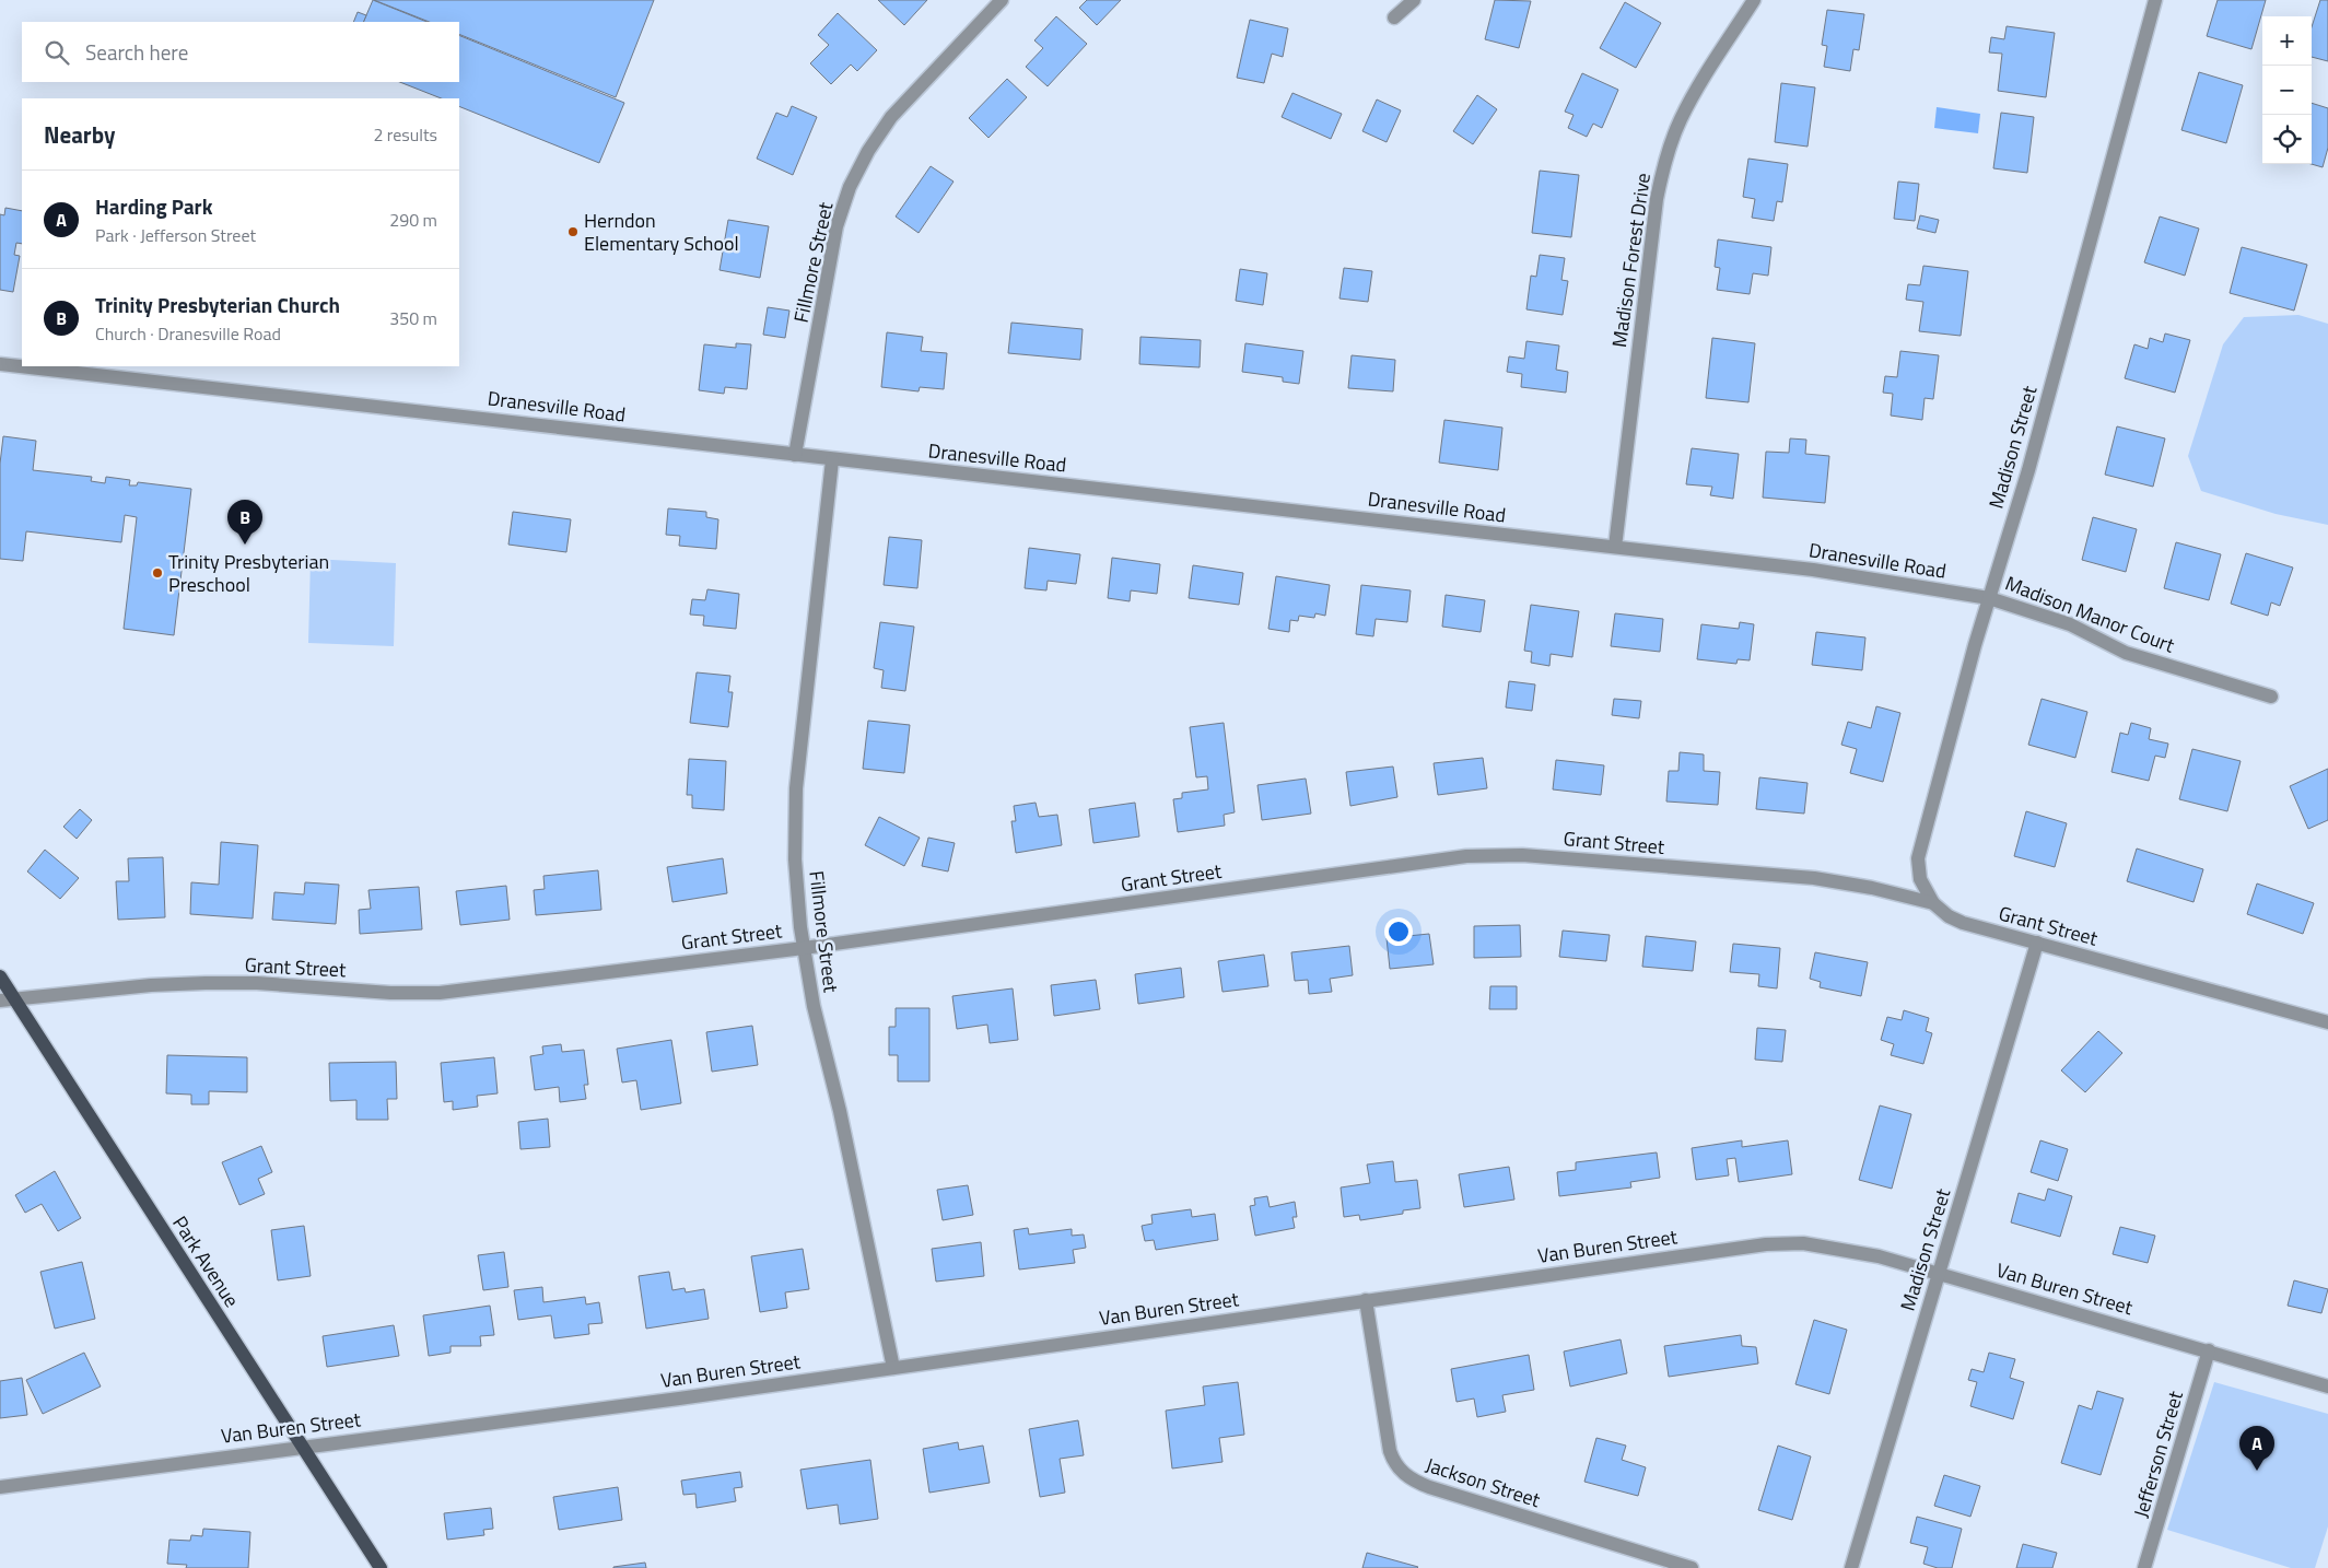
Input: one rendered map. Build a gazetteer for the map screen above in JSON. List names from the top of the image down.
{
  "streets": {
    "main road": ["Park Avenue"],
    "street": [
      "Madison Forest Drive",
      "Fillmore Street",
      "Dranesville Road",
      "Madison Street",
      "Madison Manor Court",
      "Grant Street",
      "Van Buren Street",
      "Jefferson Street",
      "Jackson Street"
    ]
  },
  "crossings": [
    ["Madison Forest Drive", "Dranesville Road"],
    ["Fillmore Street", "Dranesville Road"],
    ["Fillmore Street", "Grant Street"],
    ["Fillmore Street", "Van Buren Street"],
    ["Dranesville Road", "Madison Street"],
    ["Dranesville Road", "Madison Manor Court"],
    ["Madison Street", "Madison Manor Court"],
    ["Madison Street", "Grant Street"],
    ["Madison Street", "Van Buren Street"],
    ["Grant Street", "Park Avenue"],
    ["Van Buren Street", "Park Avenue"],
    ["Van Buren Street", "Jefferson Street"],
    ["Van Buren Street", "Jackson Street"]
  ],
  "places": ["Herndon Elementary School", "Trinity Presbyterian Preschool"],
  "page": {
    "map_buttons": ["+", "−"],
    "search": "Search here",
    "heading": ["Nearby", "2 results"],
    "list": [
      {
        "mark": "A",
        "name": "Harding Park",
        "note": "Park · Jefferson Street",
        "value": "290 m"
      },
      {
        "mark": "B",
        "name": "Trinity Presbyterian Church",
        "note": "Church · Dranesville Road",
        "value": "350 m"
      }
    ],
    "pins": ["B", "A"]
  }
}
